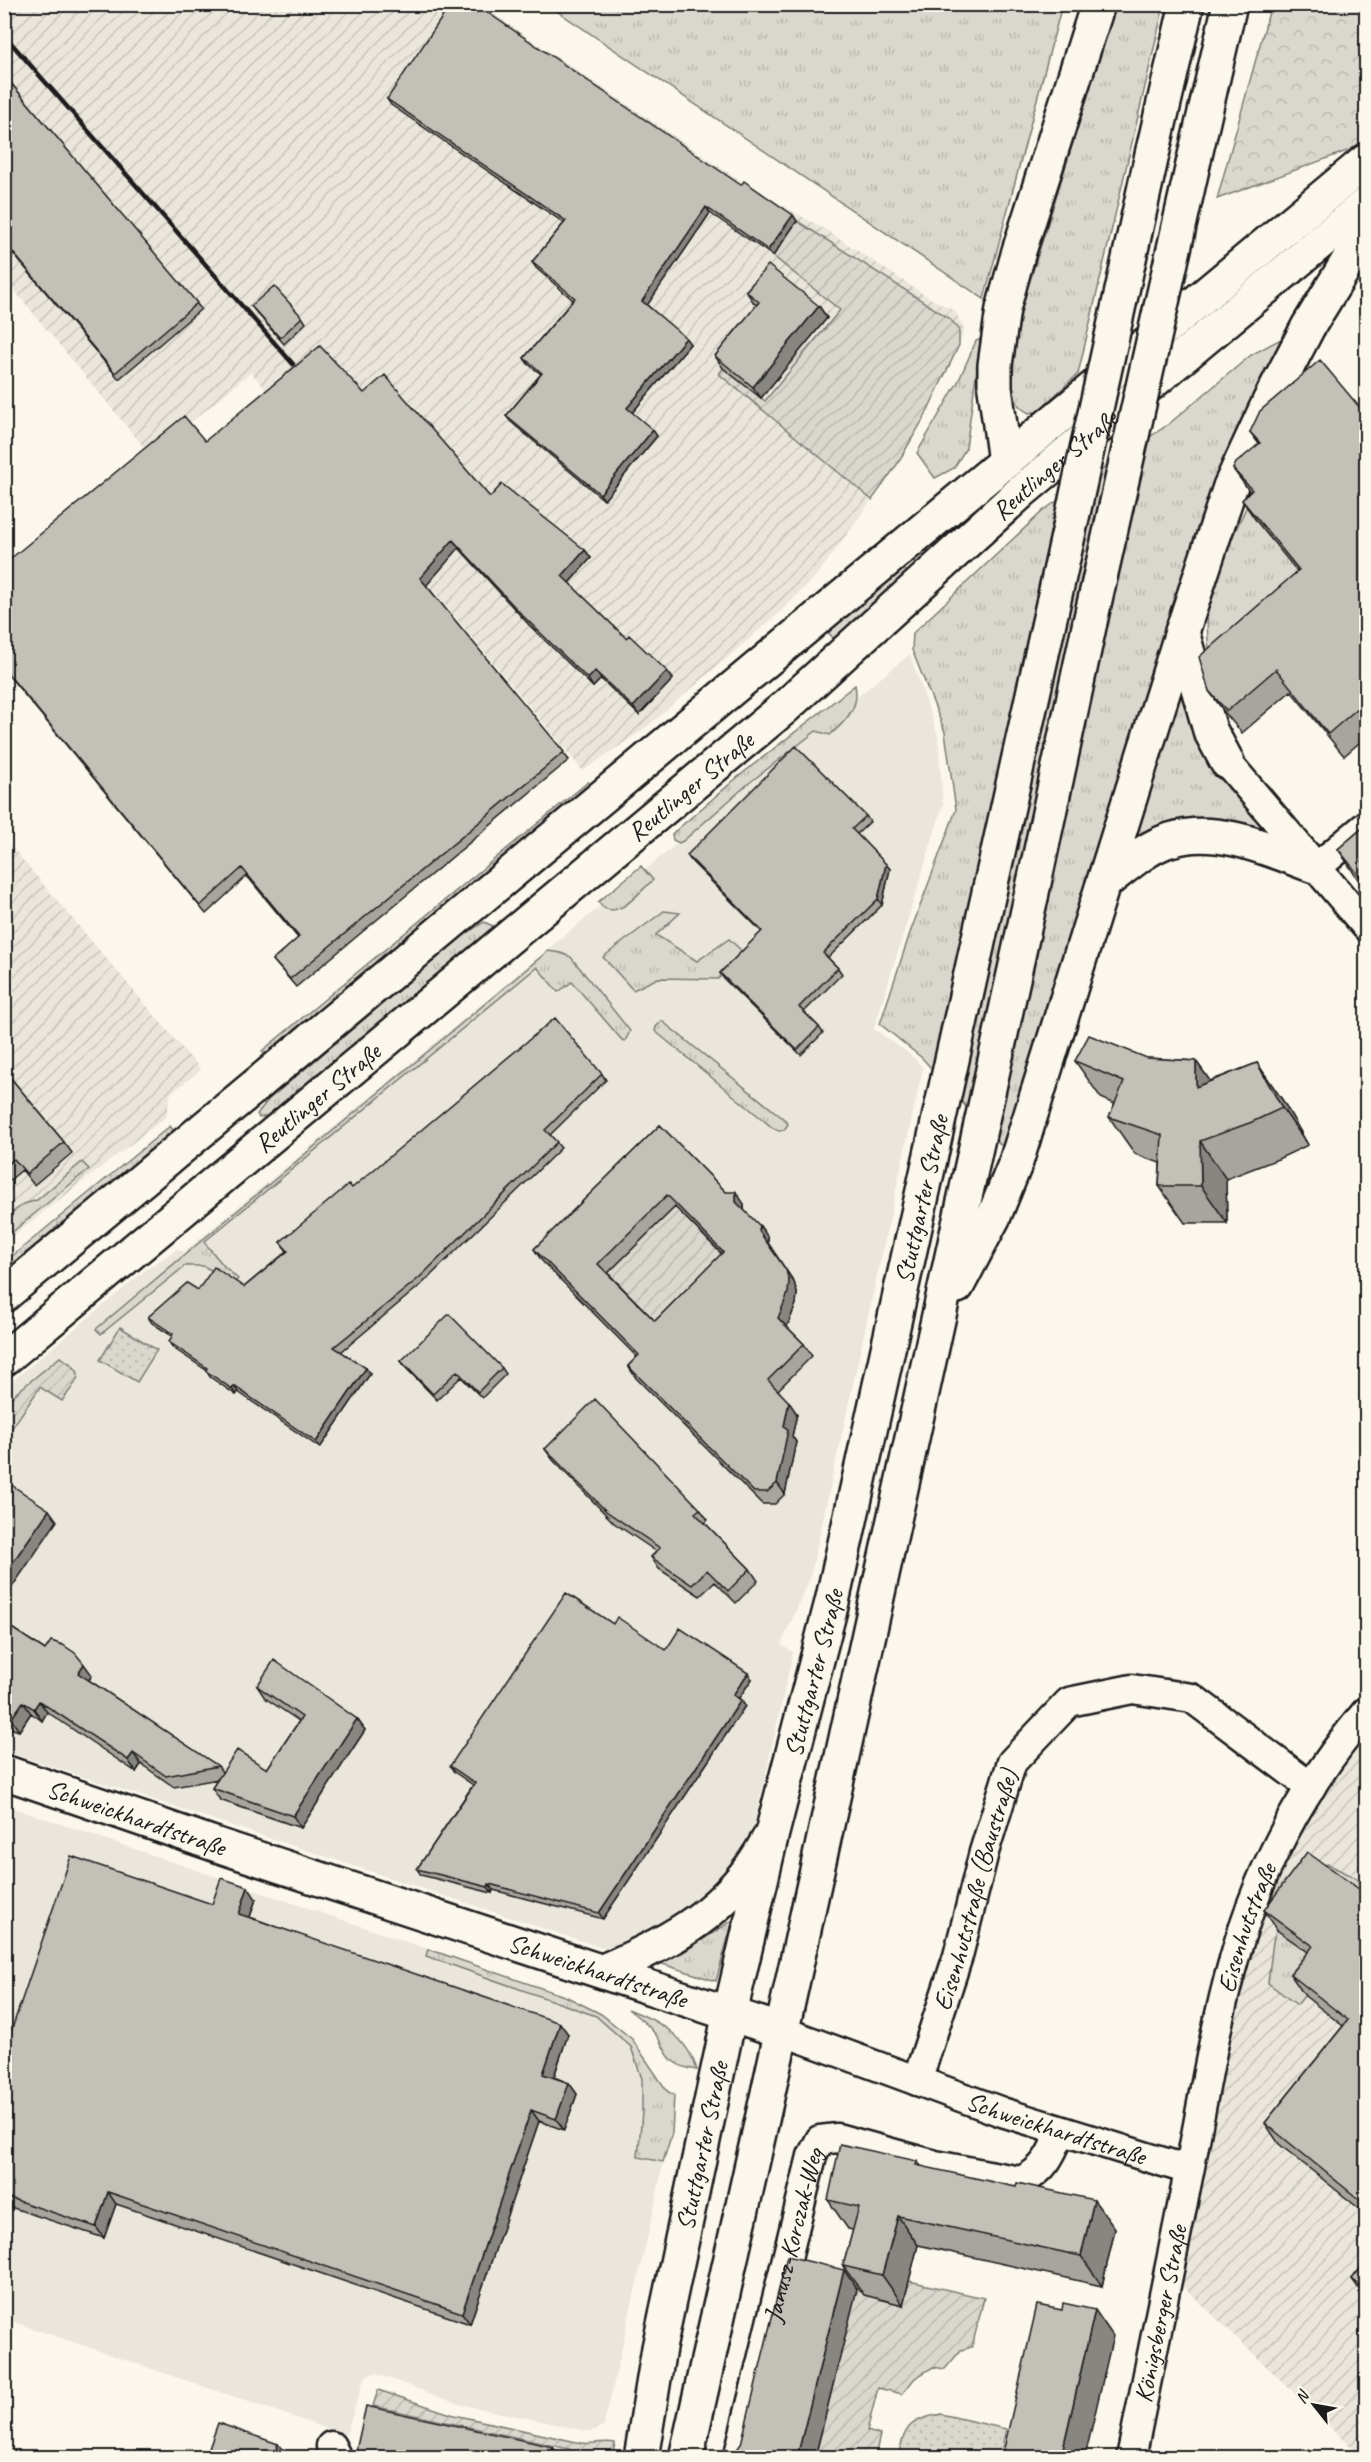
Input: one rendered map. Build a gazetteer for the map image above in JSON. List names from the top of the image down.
{
  "streets": {
    "main road": ["Reutlinger Straße", "Stuttgarter Straße", "Schweickhardtstraße"],
    "street": [
      "Eisenhutstraße (Baustraße)",
      "Eisenhutstraße",
      "Janusz-Korczak-Weg",
      "Königsberger Straße"
    ]
  },
  "crossings": [
    ["Stuttgarter Straße", "Schweickhardtstraße"],
    ["Schweickhardtstraße", "Eisenhutstraße (Baustraße)"],
    ["Schweickhardtstraße", "Eisenhutstraße"],
    ["Schweickhardtstraße", "Janusz-Korczak-Weg"],
    ["Schweickhardtstraße", "Königsberger Straße"],
    ["Eisenhutstraße (Baustraße)", "Eisenhutstraße"],
    ["Eisenhutstraße", "Königsberger Straße"]
  ],
  "north": "top left"
}
